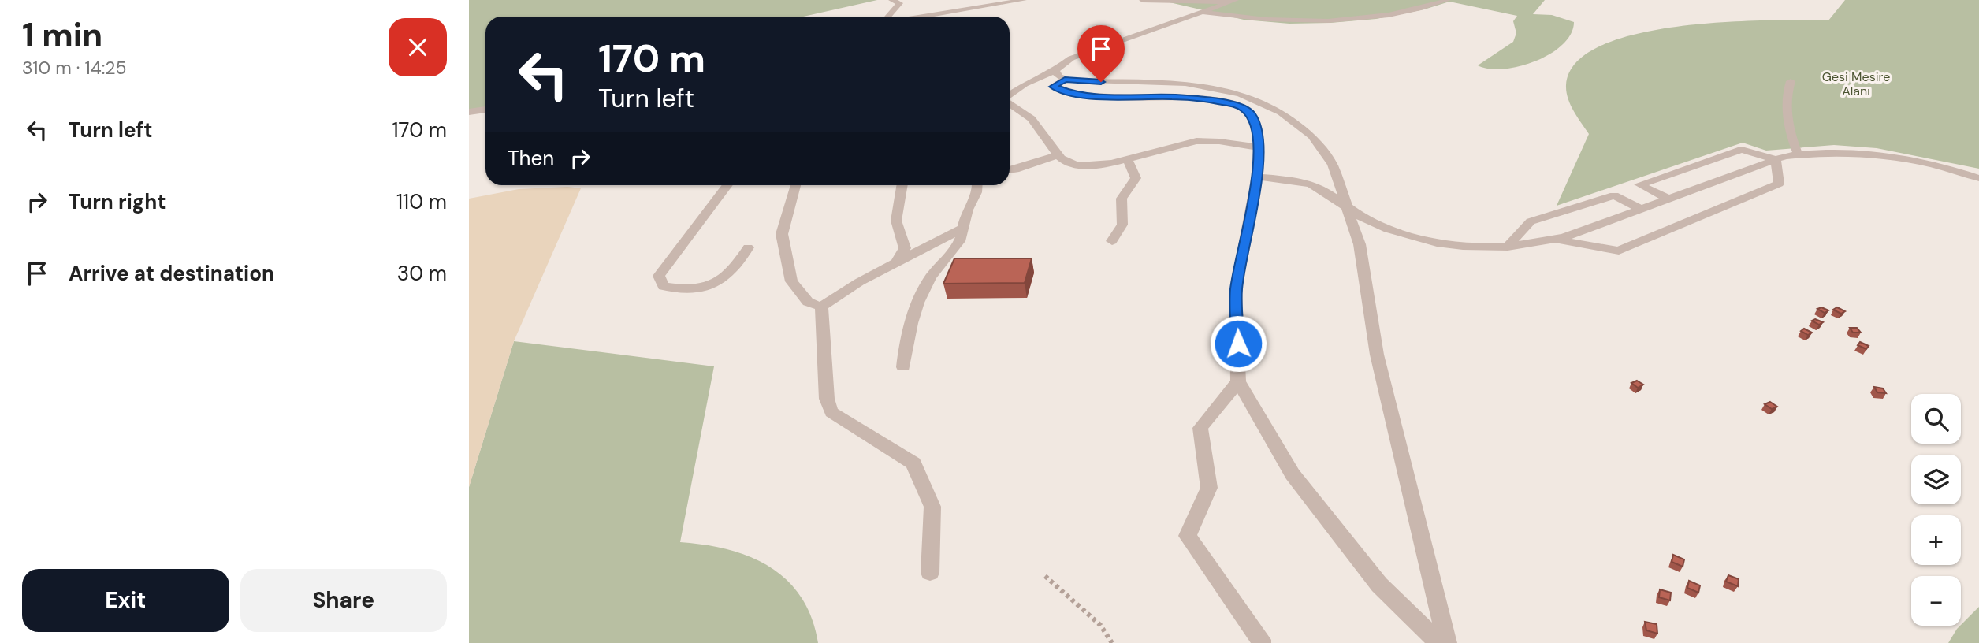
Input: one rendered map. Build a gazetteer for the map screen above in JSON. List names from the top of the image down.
{
  "parks": ["Gesi Mesire Alanı"],
  "page": {
    "heading": ["1 min", "310 m · 14:25"],
    "turn": ["170 m", "Turn left"],
    "list": [
      {
        "name": "Turn left",
        "value": "170 m"
      },
      {
        "name": "Turn right",
        "value": "110 m"
      },
      {
        "name": "Arrive at destination",
        "value": "30 m"
      }
    ],
    "then": "Then",
    "map_buttons": ["+", "−"],
    "buttons": ["Exit", "Share"]
  }
}
